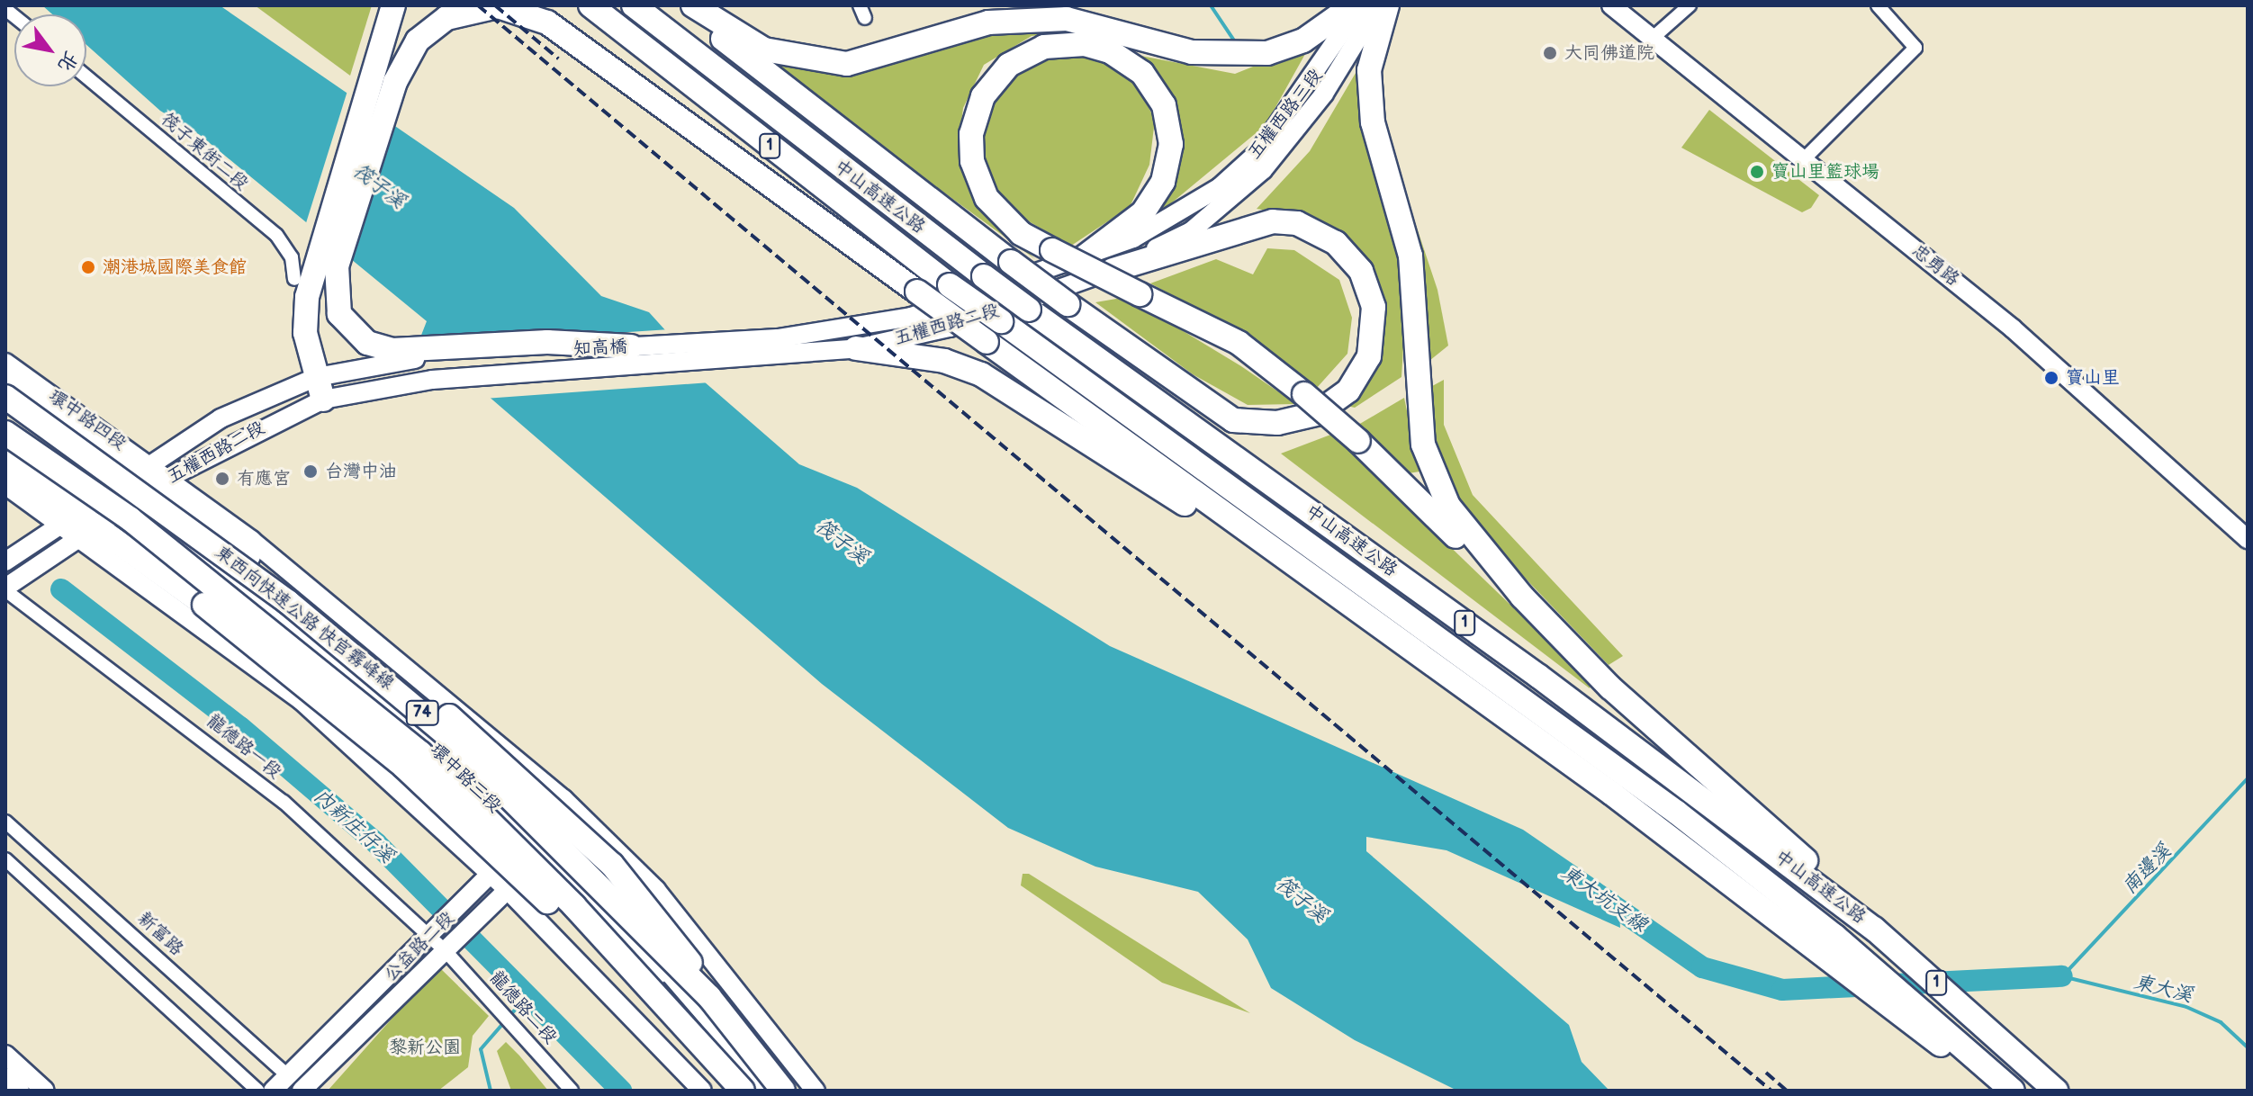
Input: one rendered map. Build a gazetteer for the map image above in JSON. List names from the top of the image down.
{
  "streets": {
    "highway": [
      "1",
      "中山高速公路",
      "東西向快速公路 快官霧峰線",
      "74"
    ],
    "main road": [
      "五權西路三段",
      "忠勇路",
      "五權西路二段",
      "知高橋",
      "環中路四段",
      "環中路三段",
      "公益路二段"
    ],
    "street": [
      "筏子東街二段",
      "龍德路一段",
      "新富路",
      "龍德路二段"
    ]
  },
  "crossings": [
    ["五權西路三段", "五權西路二段"],
    ["五權西路二段", "知高橋"],
    ["五權西路二段", "環中路四段"],
    ["五權西路二段", "龍德路一段"],
    ["五權西路二段", "環中路三段"],
    ["環中路四段", "環中路三段"],
    ["龍德路一段", "公益路二段"],
    ["龍德路一段", "龍德路二段"],
    ["環中路三段", "公益路二段"],
    ["新富路", "公益路二段"],
    ["公益路二段", "龍德路二段"]
  ],
  "water": [
    "筏子溪",
    "內新庄仔溪",
    "南邊溪",
    "東大坑支線",
    "東大溪"
  ],
  "parks": ["黎新公園"],
  "places": [
    "大同佛道院",
    "寶山里籃球場",
    "潮港城國際美食館",
    "寶山里",
    "台灣中油",
    "有應宮"
  ],
  "north": "bottom right"
}
